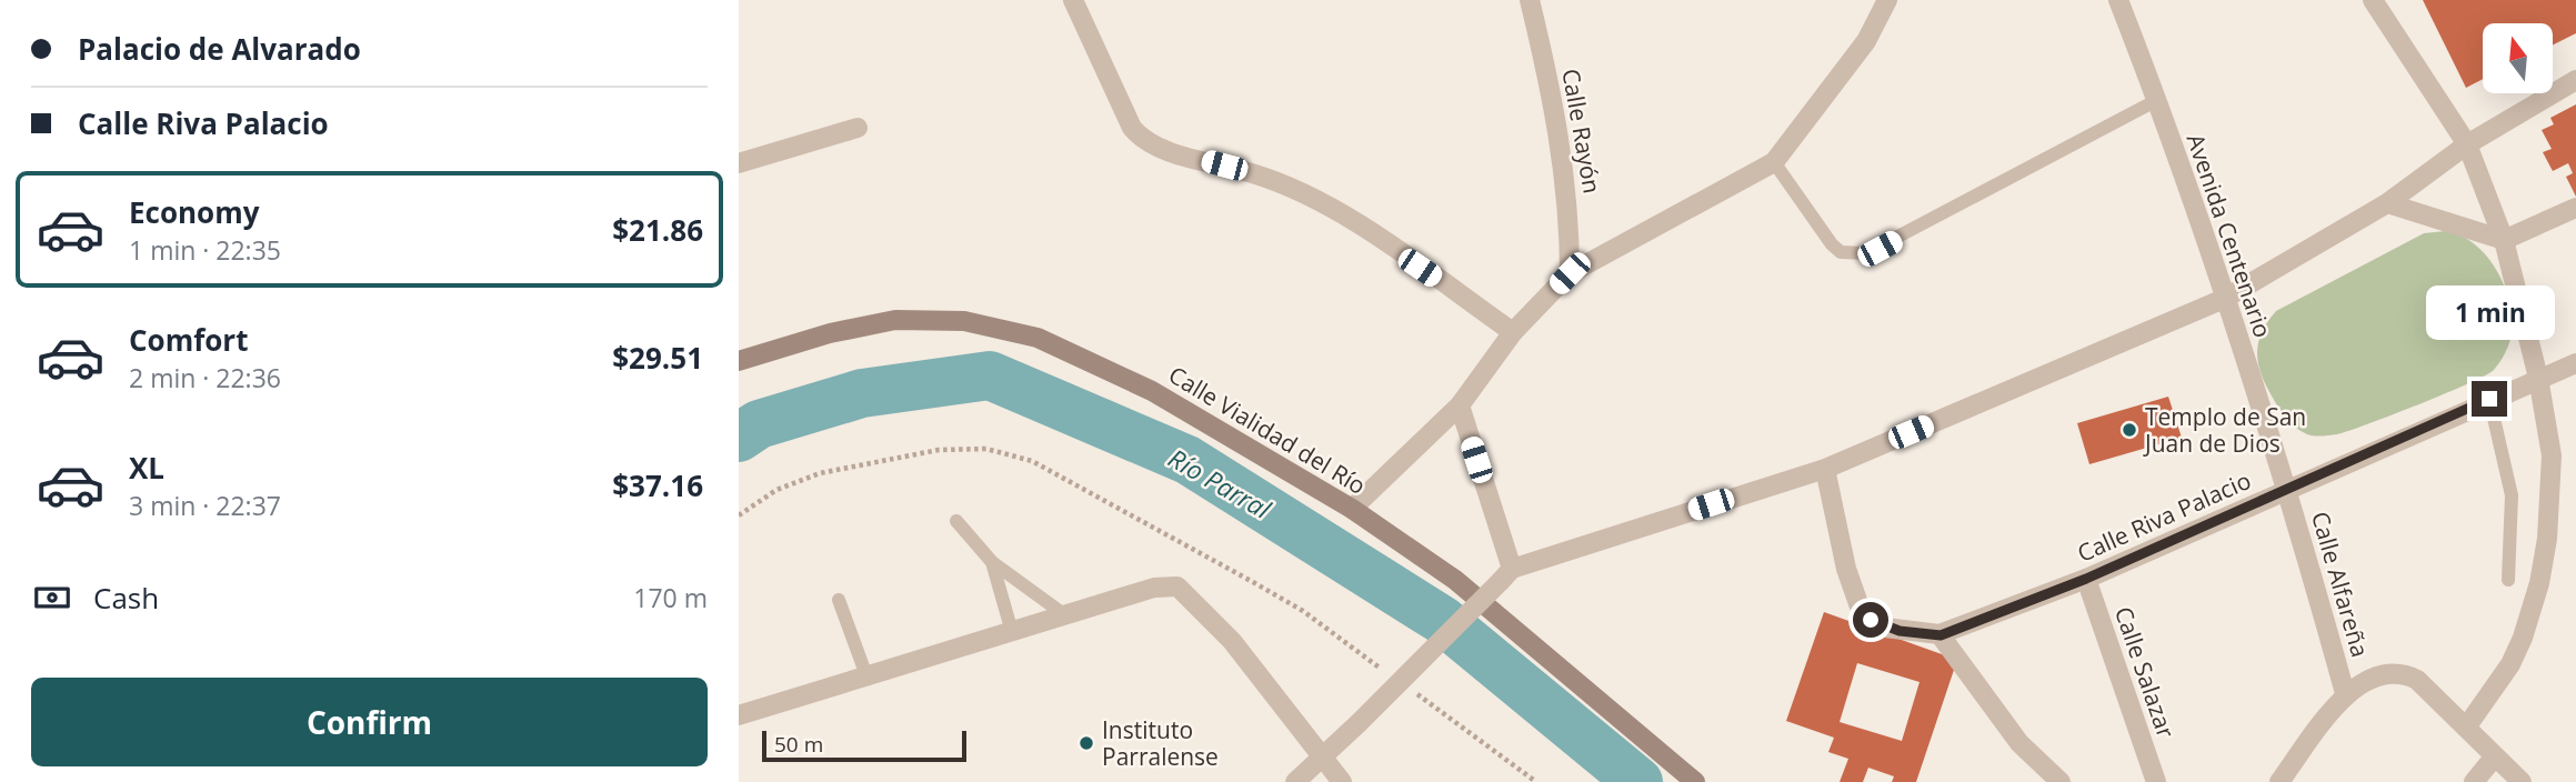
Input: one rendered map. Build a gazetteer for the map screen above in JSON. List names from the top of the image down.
{
  "streets": {
    "main road": ["Calle Vialidad del Río"],
    "street": [
      "Calle Rayón",
      "Avenida Centenario",
      "Calle Riva Palacio",
      "Calle Alfareña",
      "Calle Salazar"
    ]
  },
  "crossings": [
    ["Avenida Centenario", "Calle Riva Palacio"],
    ["Avenida Centenario", "Calle Alfareña"],
    ["Calle Riva Palacio", "Calle Alfareña"],
    ["Calle Riva Palacio", "Calle Salazar"]
  ],
  "water": ["Río Parral"],
  "places": ["Templo de San Juan de Dios", "Instituto Parralense"],
  "scale_bar": "50 m",
  "north": "top",
  "page": {
    "banner": ["Palacio de Alvarado", "Calle Riva Palacio"],
    "list": [
      {
        "name": "Economy",
        "note": "1 min · 22:35",
        "value": "$21.86"
      },
      {
        "name": "Comfort",
        "note": "2 min · 22:36",
        "value": "$29.51"
      },
      {
        "name": "XL",
        "note": "3 min · 22:37",
        "value": "$37.16"
      }
    ],
    "bubble": "1 min",
    "pay": ["Cash", "170 m"],
    "buttons": "Confirm",
    "scale": "50 m"
  }
}
